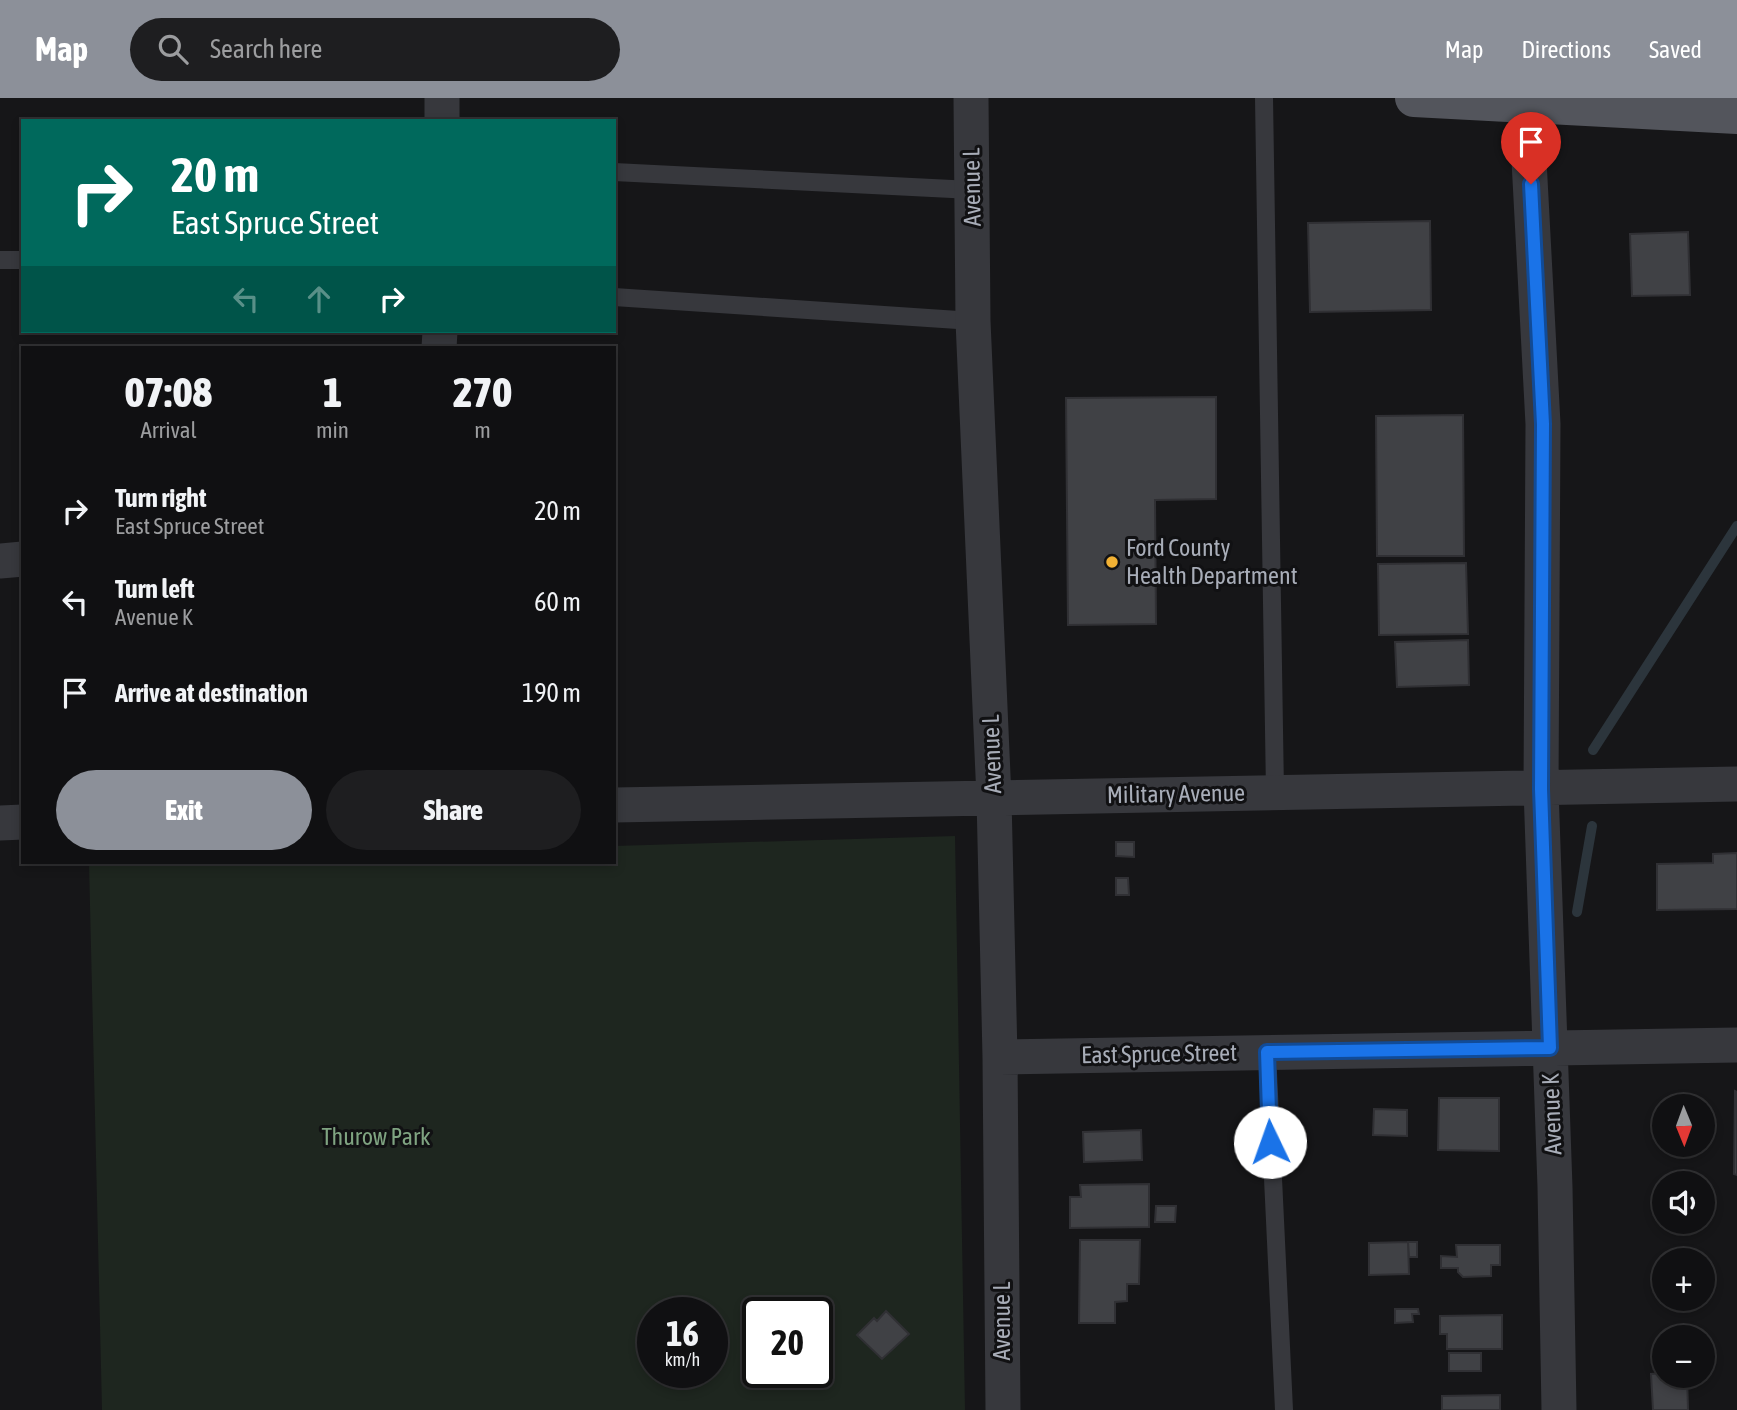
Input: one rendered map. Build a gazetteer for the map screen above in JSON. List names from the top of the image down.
{
  "streets": {
    "street": [
      "Avenue L",
      "Military Avenue",
      "East Spruce Street",
      "Avenue K"
    ]
  },
  "crossings": [
    ["Avenue L", "Military Avenue"],
    ["Avenue L", "East Spruce Street"],
    ["Military Avenue", "Avenue K"],
    ["East Spruce Street", "Avenue K"]
  ],
  "parks": ["Thurow Park"],
  "places": ["Ford County Health Department"],
  "north": "bottom",
  "page": {
    "header": "Map",
    "search": "Search here",
    "nav": ["Map", "Directions", "Saved"],
    "turn": ["20 m", "East Spruce Street"],
    "eta": [
      "07:08",
      "Arrival",
      "1",
      "min",
      "270",
      "m"
    ],
    "list": [
      {
        "name": "Turn right",
        "note": "East Spruce Street",
        "value": "20 m"
      },
      {
        "name": "Turn left",
        "note": "Avenue K",
        "value": "60 m"
      },
      {
        "name": "Arrive at destination",
        "value": "190 m"
      }
    ],
    "buttons": ["Exit", "Share"],
    "map_buttons": ["+", "−"],
    "speed": "16 km/h",
    "limit": "20"
  }
}
